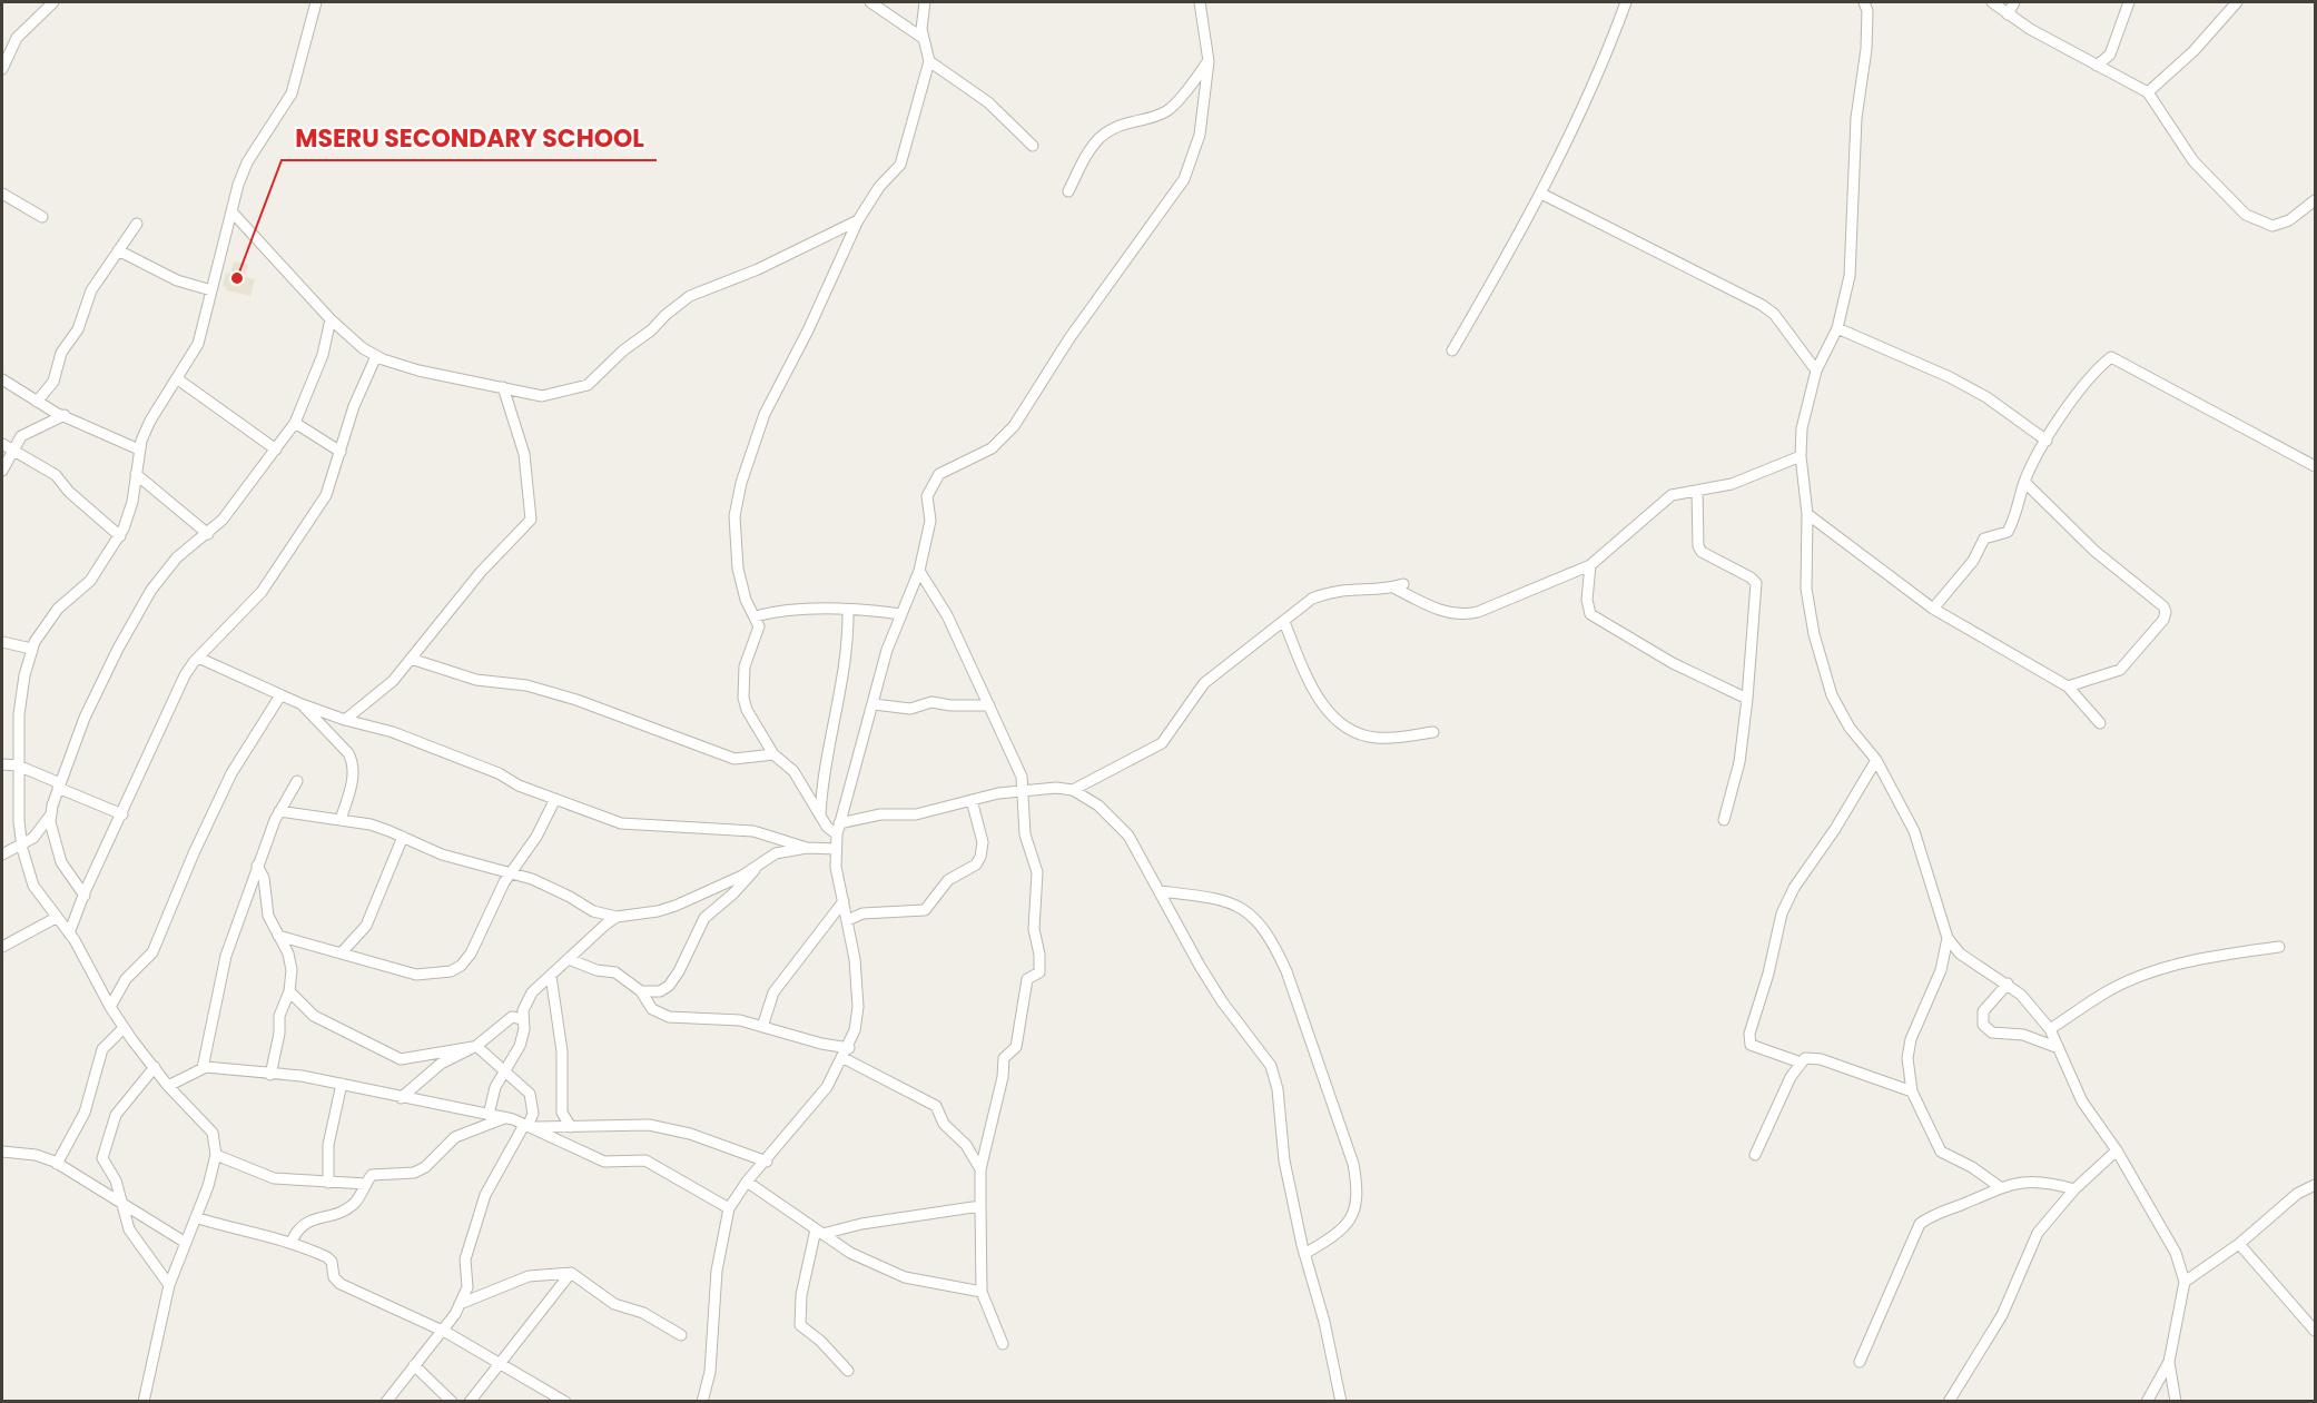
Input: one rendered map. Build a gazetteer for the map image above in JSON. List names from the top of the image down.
{
  "places": ["MSERU SECONDARY SCHOOL"]
}
